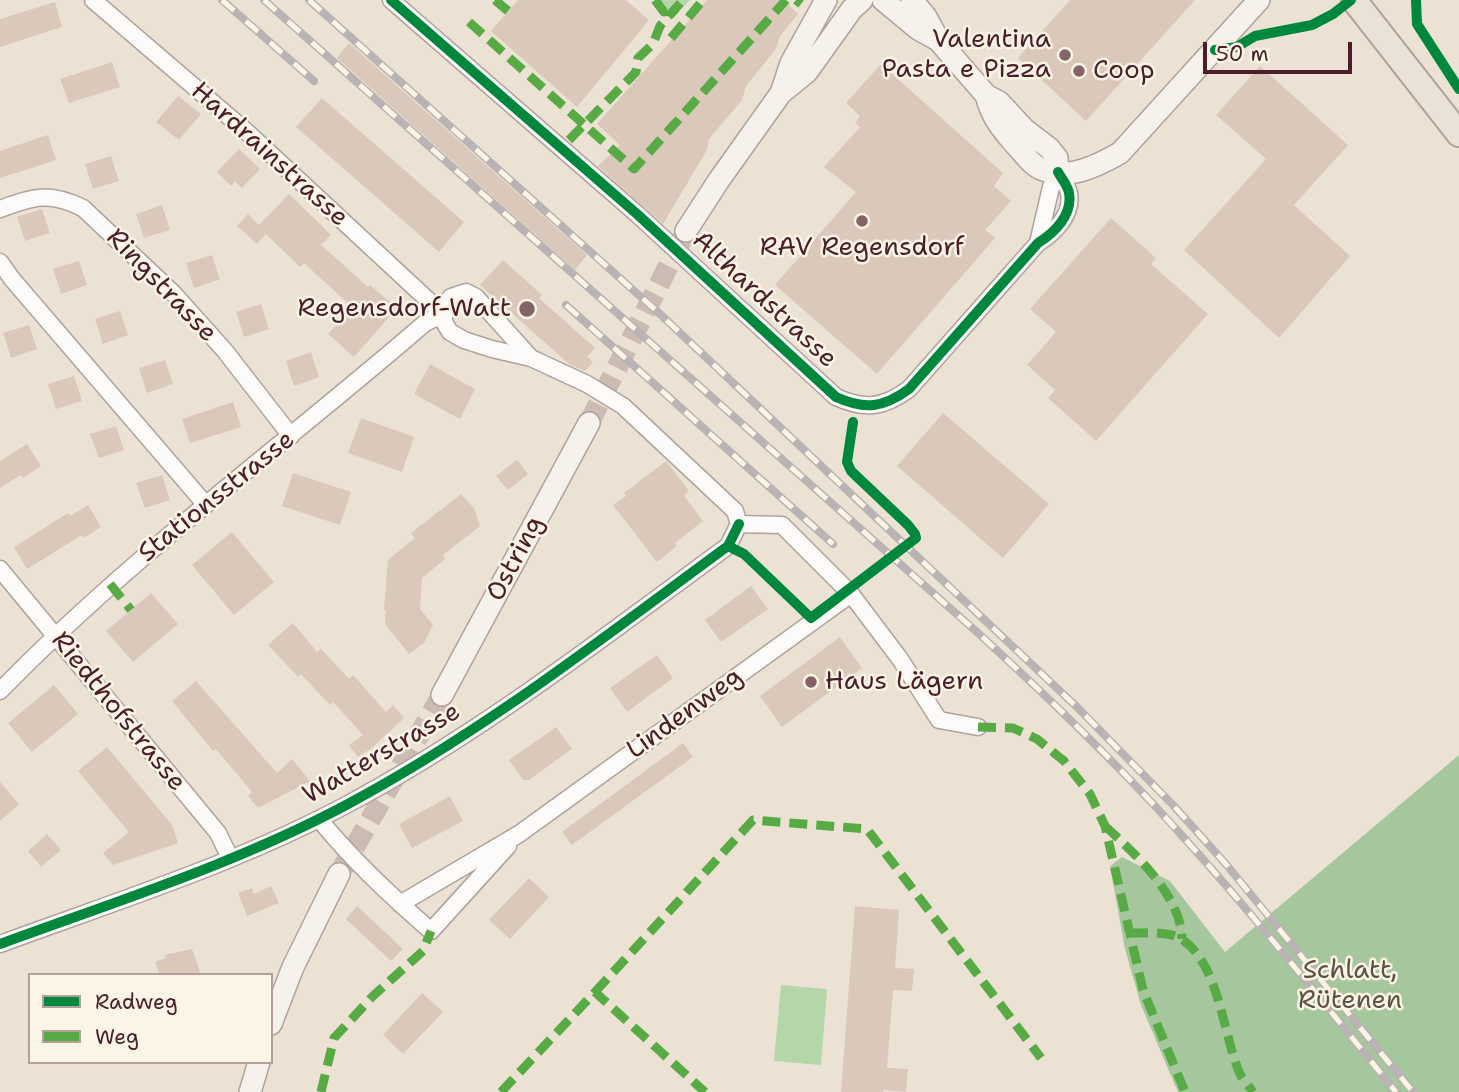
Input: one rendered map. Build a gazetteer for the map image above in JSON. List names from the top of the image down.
{
  "streets": {
    "main road": ["Ostring"],
    "street": [
      "Hardrainstrasse",
      "Ringstrasse",
      "Althardstrasse",
      "Stationsstrasse",
      "Riedthofstrasse",
      "Lindenweg",
      "Watterstrasse"
    ]
  },
  "crossings": [
    ["Hardrainstrasse", "Stationsstrasse"],
    ["Hardrainstrasse", "Watterstrasse"],
    ["Ringstrasse", "Stationsstrasse"],
    ["Stationsstrasse", "Riedthofstrasse"],
    ["Riedthofstrasse", "Watterstrasse"]
  ],
  "parks": ["Schlatt, Rütenen"],
  "places": [
    "Valentina Pasta e Pizza",
    "Coop",
    "RAV Regensdorf",
    "Regensdorf-Watt",
    "Haus Lägern"
  ],
  "legend": ["Radweg", "Weg"],
  "scale_bar": "50 m"
}
